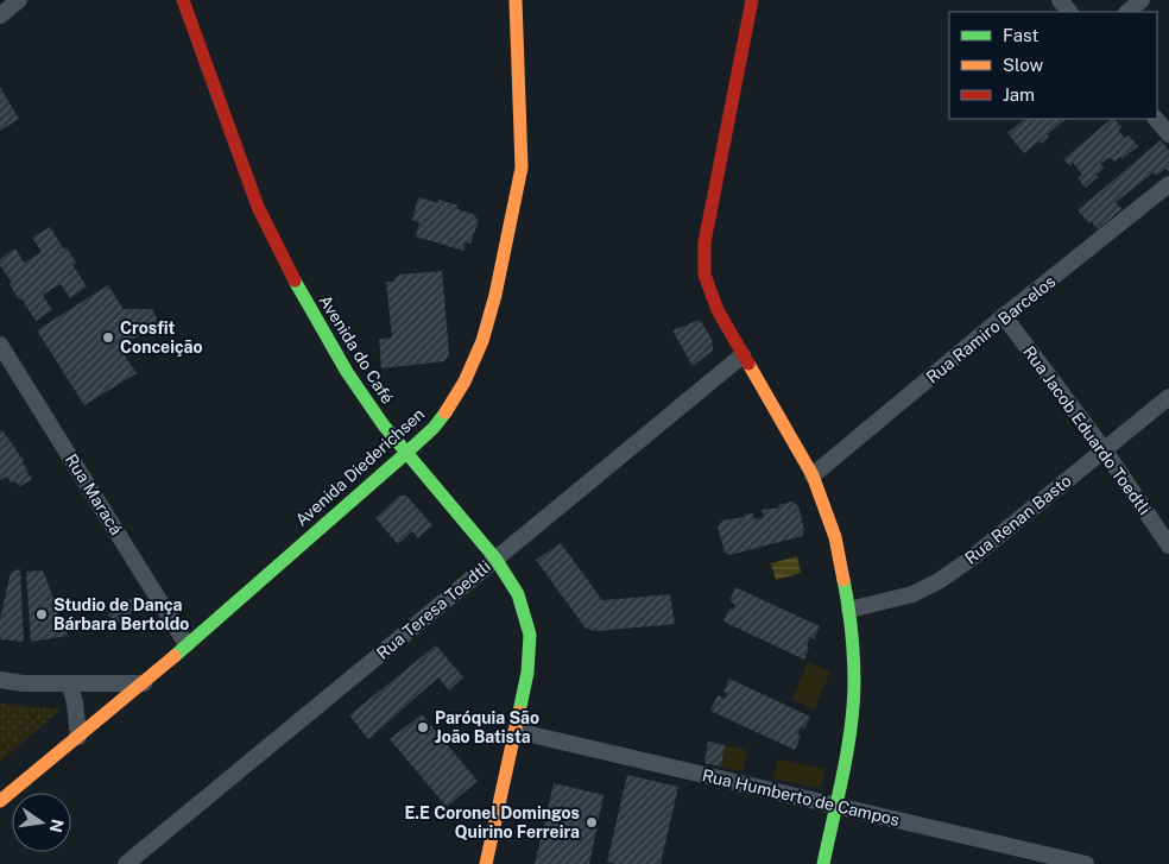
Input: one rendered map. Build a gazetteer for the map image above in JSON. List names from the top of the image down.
{
  "streets": {
    "street": [
      "Rua Ramiro Barcelos",
      "Avenida do Café",
      "Rua Jacob Eduardo Toedtli",
      "Avenida Diederichsen",
      "Rua Maracá",
      "Rua Renan Basto",
      "Rua Teresa Toedtli",
      "Rua Humberto de Campos"
    ]
  },
  "crossings": [
    ["Rua Ramiro Barcelos", "Rua Jacob Eduardo Toedtli"],
    ["Avenida do Café", "Avenida Diederichsen"],
    ["Avenida do Café", "Rua Teresa Toedtli"],
    ["Avenida do Café", "Rua Humberto de Campos"],
    ["Rua Jacob Eduardo Toedtli", "Rua Renan Basto"],
    ["Avenida Diederichsen", "Rua Maracá"]
  ],
  "places": [
    "Crosfit Conceição",
    "Studio de Dança Bárbara Bertoldo",
    "Paróquia São João Batista",
    "E.E Coronel Domingos Quirino Ferreira"
  ],
  "legend": ["Fast", "Slow", "Jam"],
  "north": "right"
}
